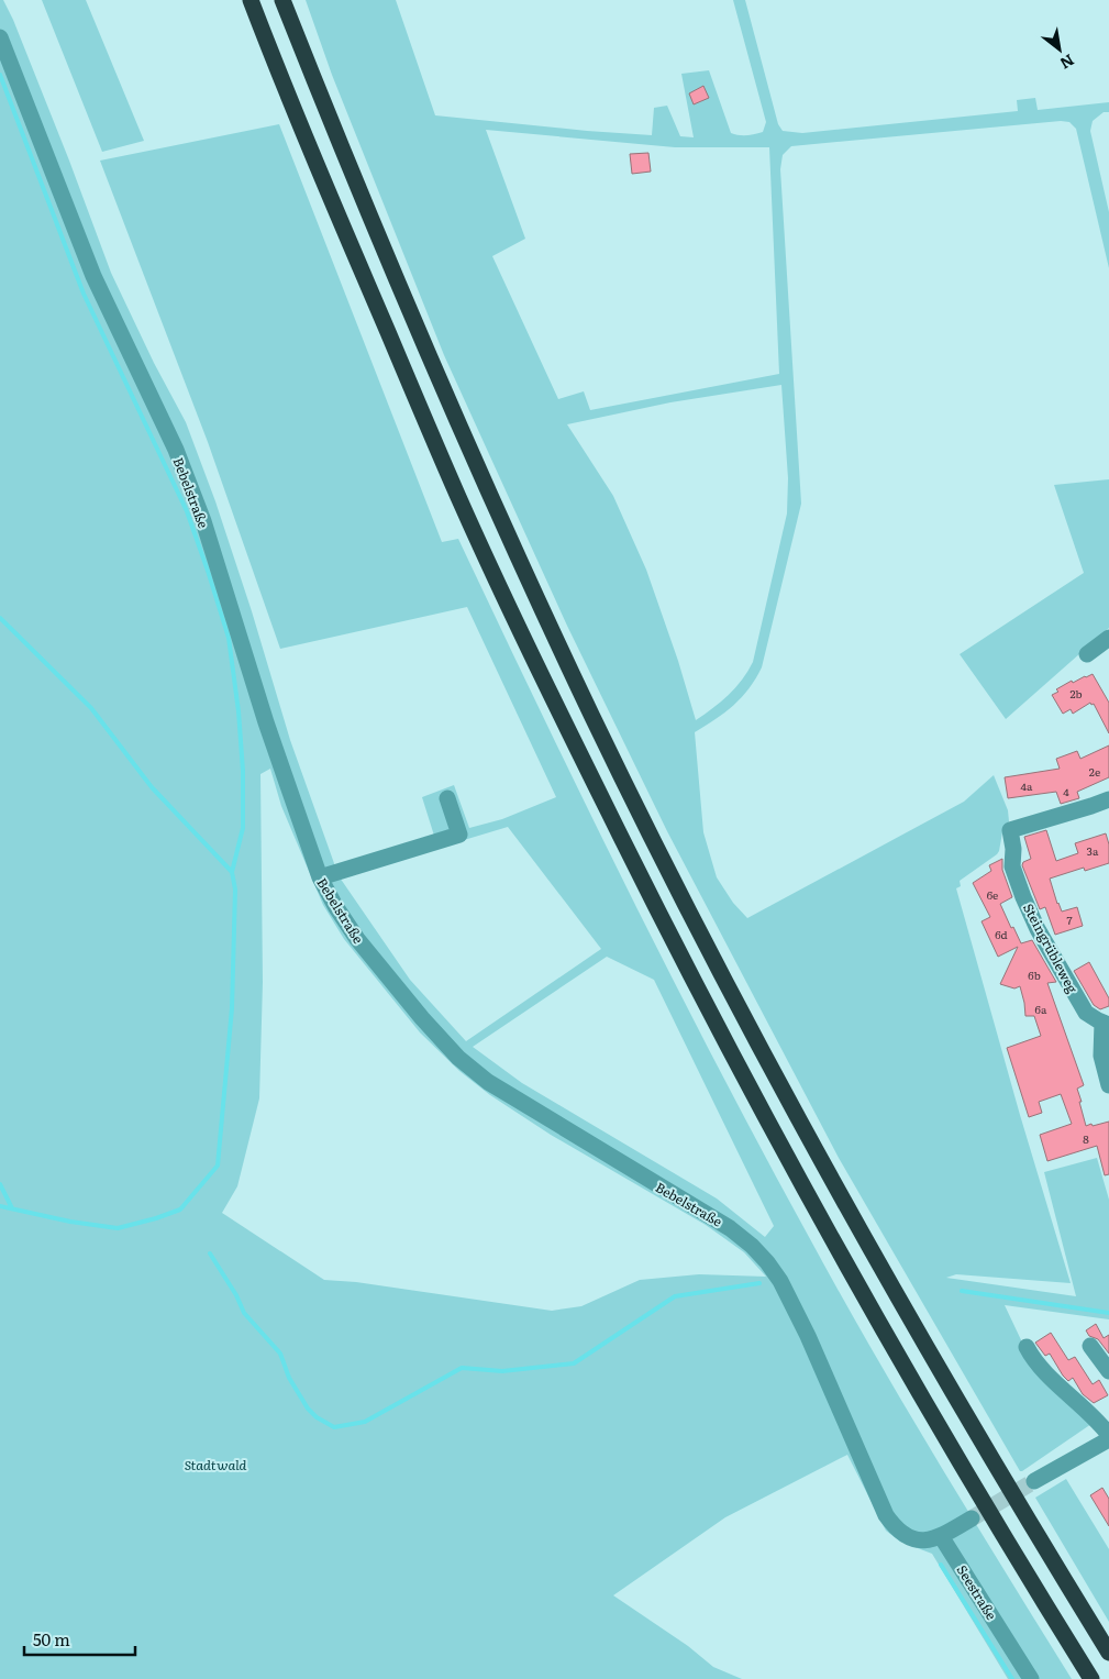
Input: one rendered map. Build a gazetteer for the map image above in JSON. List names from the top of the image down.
{
  "streets": {
    "street": ["Bebelstraße", "Steingrübleweg", "Seestraße"]
  },
  "crossings": [
    ["Bebelstraße", "Seestraße"]
  ],
  "parks": ["Stadtwald"],
  "house_numbers": [
    "2b",
    "2e",
    "4a",
    "4",
    "3a",
    "6e",
    "7",
    "6d",
    "6b",
    "6a",
    "8"
  ],
  "scale_bar": "50 m",
  "north": "bottom right"
}
